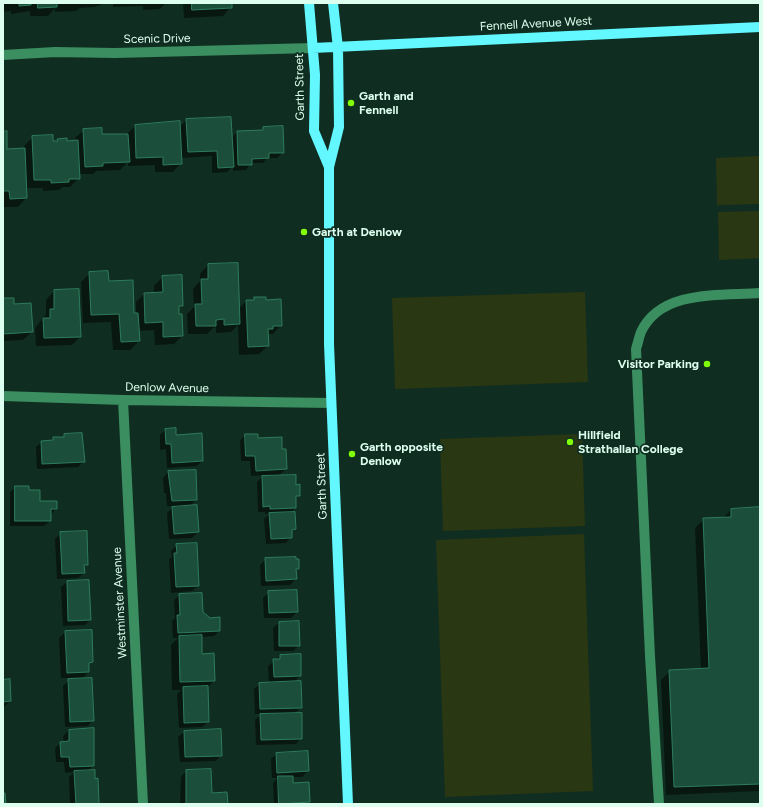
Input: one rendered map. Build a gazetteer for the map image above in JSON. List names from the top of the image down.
{
  "streets": {
    "main road": ["Fennell Avenue West", "Garth Street"],
    "street": ["Scenic Drive", "Denlow Avenue", "Westminster Avenue"]
  },
  "crossings": [
    ["Fennell Avenue West", "Scenic Drive"],
    ["Fennell Avenue West", "Garth Street"],
    ["Scenic Drive", "Garth Street"],
    ["Garth Street", "Denlow Avenue"],
    ["Denlow Avenue", "Westminster Avenue"]
  ],
  "places": [
    "Garth and Fennell",
    "Garth at Denlow",
    "Visitor Parking",
    "Hillfield Strathallan College",
    "Garth opposite Denlow"
  ]
}
